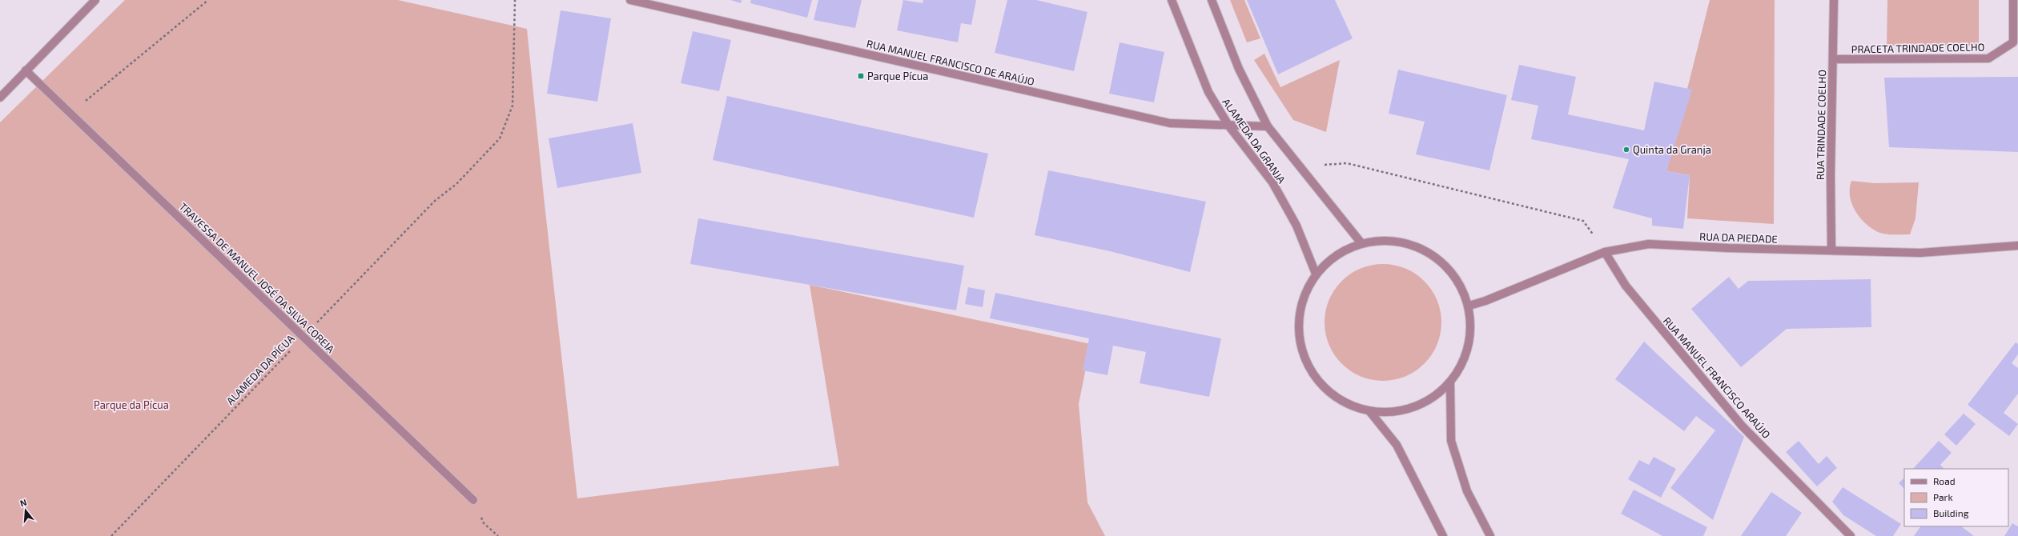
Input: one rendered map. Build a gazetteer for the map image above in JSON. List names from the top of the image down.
{
  "streets": {
    "street": [
      "PRACETA TRINDADE COELHO",
      "RUA MANUEL FRANCISCO DE ARAÚJO",
      "RUA TRINDADE COELHO",
      "ALAMEDA DA GRANJA",
      "RUA DA PIEDADE",
      "TRAVESSA DE MANUEL JOSÉ DA SILVA COREIA",
      "RUA MANUEL FRANCISCO ARAÚJO"
    ],
    "path": ["ALAMEDA DA PÍCUA"]
  },
  "crossings": [
    ["PRACETA TRINDADE COELHO", "RUA TRINDADE COELHO"],
    ["RUA MANUEL FRANCISCO DE ARAÚJO", "ALAMEDA DA GRANJA"],
    ["RUA TRINDADE COELHO", "RUA DA PIEDADE"],
    ["RUA DA PIEDADE", "RUA MANUEL FRANCISCO ARAÚJO"],
    ["TRAVESSA DE MANUEL JOSÉ DA SILVA COREIA", "ALAMEDA DA PÍCUA"]
  ],
  "parks": ["Parque da Pícua"],
  "places": {
    "transit": ["Parque Pícua"],
    "other": ["Quinta da Granja"]
  },
  "legend": ["Road", "Park", "Building"],
  "north": "top"
}
